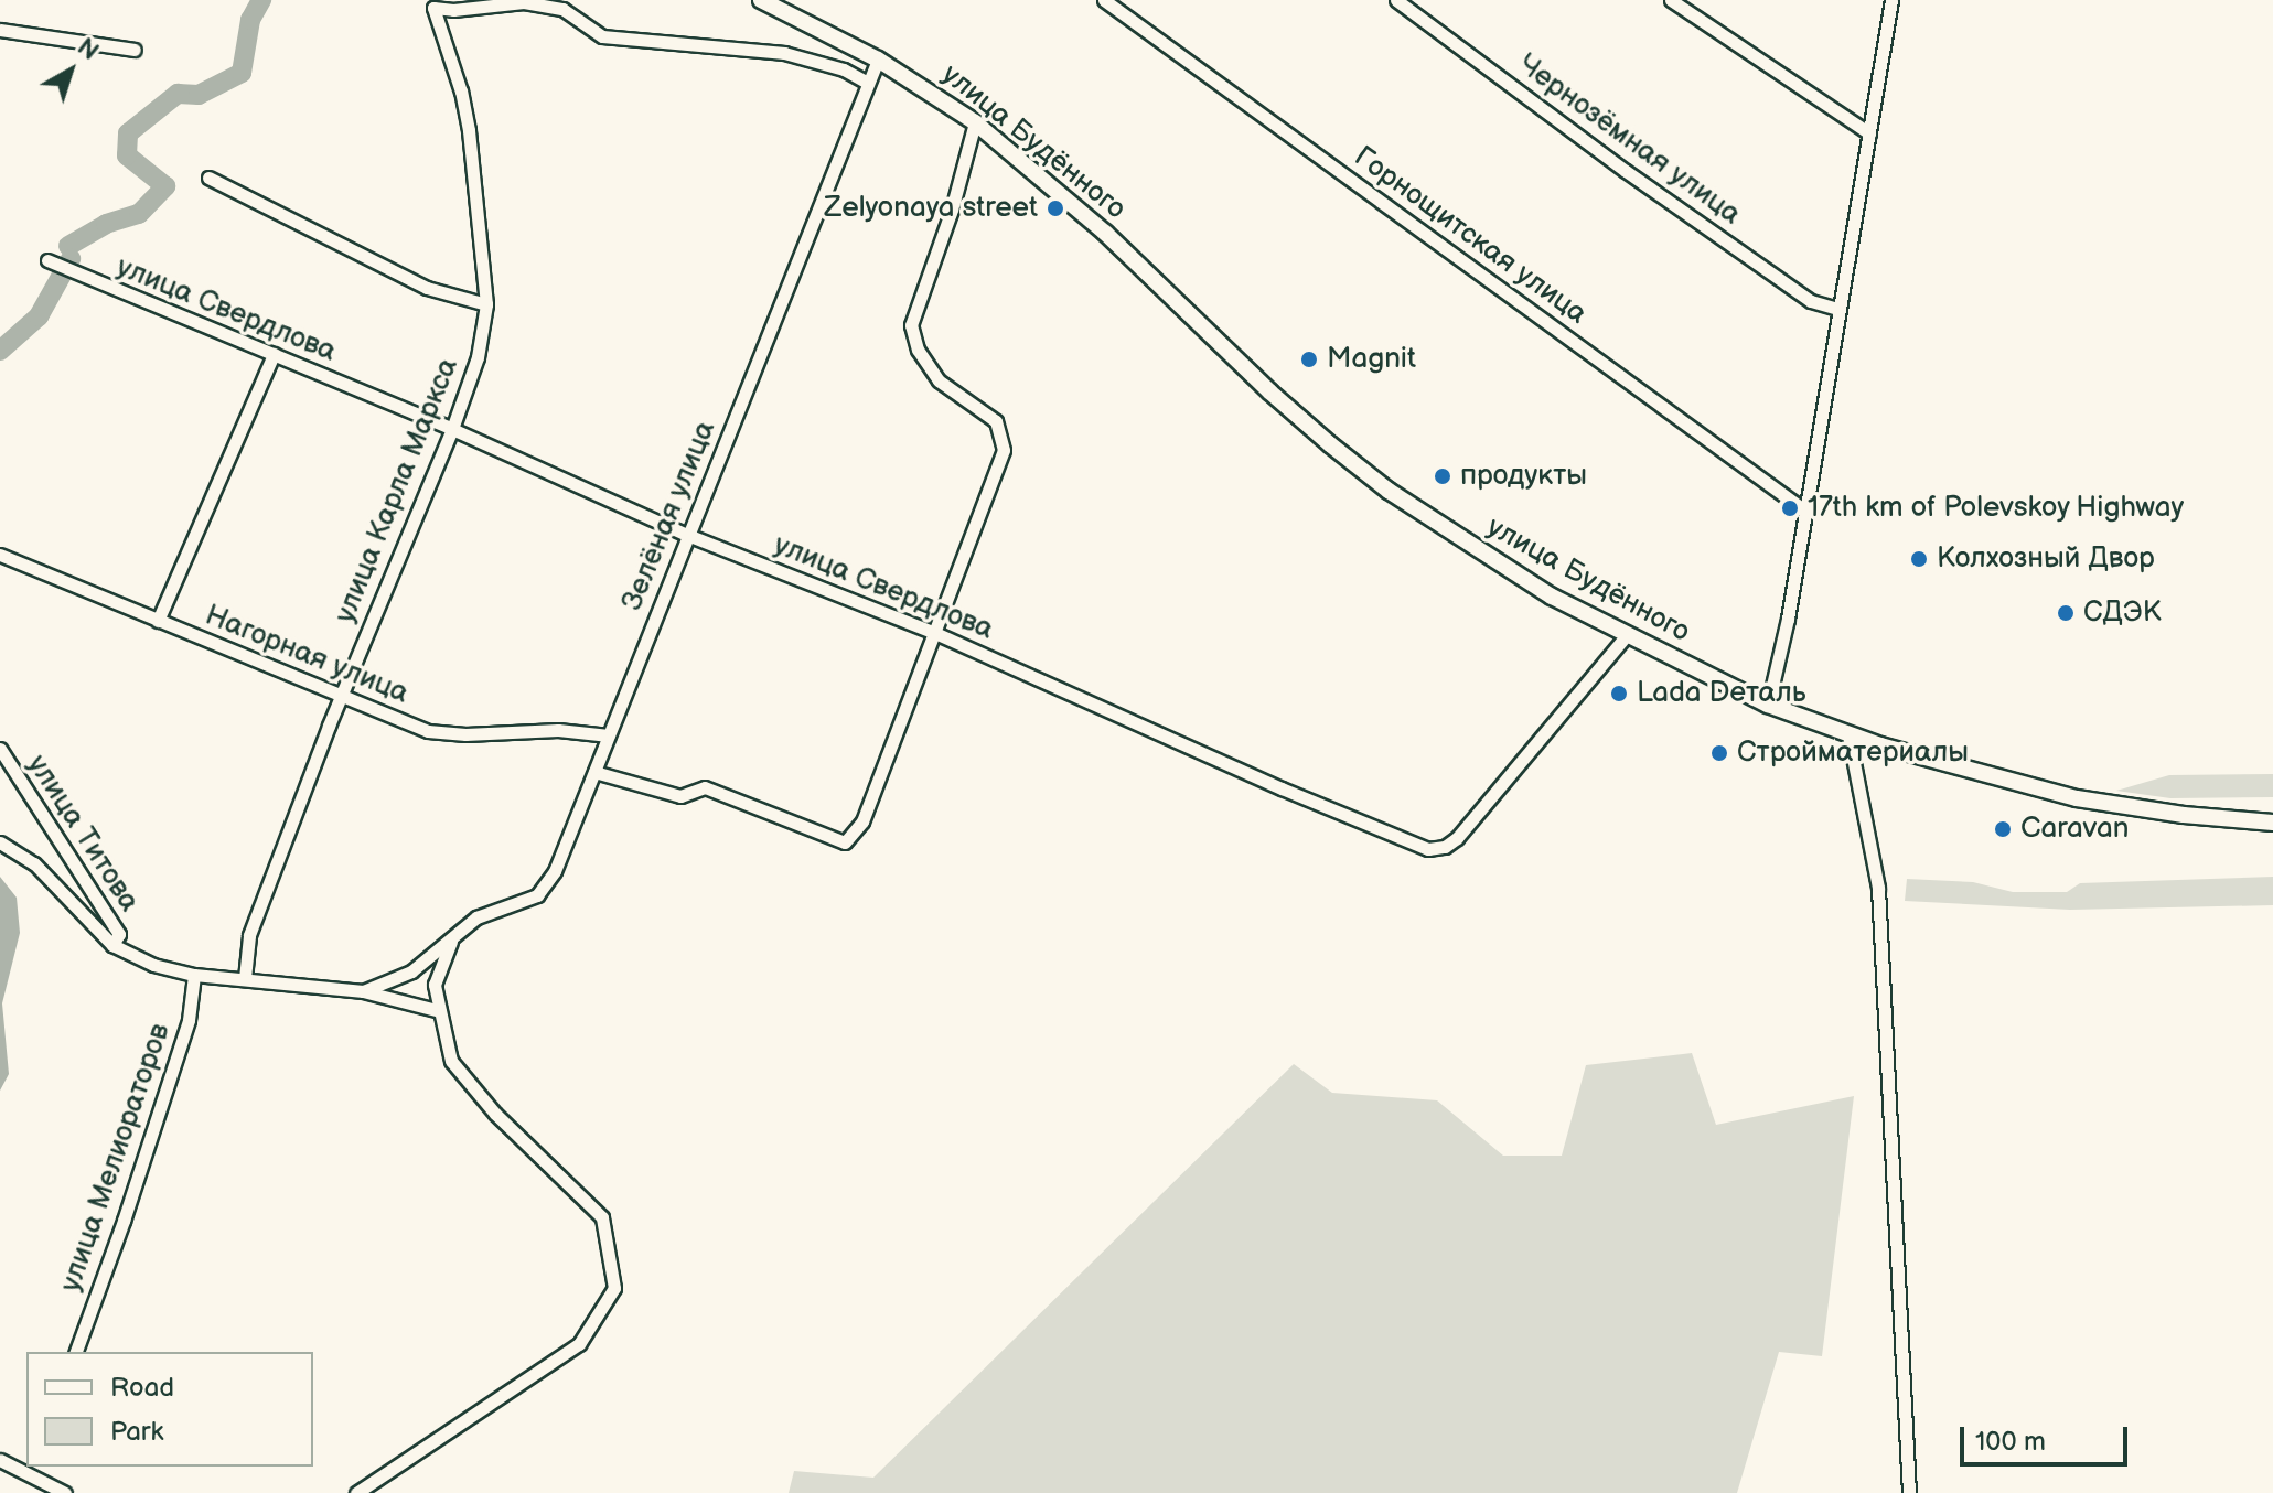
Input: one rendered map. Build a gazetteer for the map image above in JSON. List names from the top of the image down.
{
  "streets": {
    "main road": ["улица Будённого"],
    "street": [
      "Чернозёмная улица",
      "Горнощитская улица",
      "улица Свердлова",
      "улица Карла Маркса",
      "Зелёная улица",
      "Нагорная улица",
      "улица Титова",
      "улица Мелиораторов"
    ]
  },
  "crossings": [
    ["улица Будённого", "улица Свердлова"],
    ["улица Будённого", "Зелёная улица"],
    ["улица Свердлова", "улица Карла Маркса"],
    ["улица Свердлова", "Зелёная улица"],
    ["улица Карла Маркса", "Нагорная улица"],
    ["Зелёная улица", "Нагорная улица"]
  ],
  "places": [
    "Zelyonaya street",
    "Magnit",
    "продукты",
    "17th km of Polevskoy Highway",
    "Колхозный Двор",
    "СДЭК",
    "Lada Dеталь",
    "Стройматериалы",
    "Caravan"
  ],
  "legend": ["Road", "Park"],
  "scale_bar": "100 m",
  "north": "top right"
}
